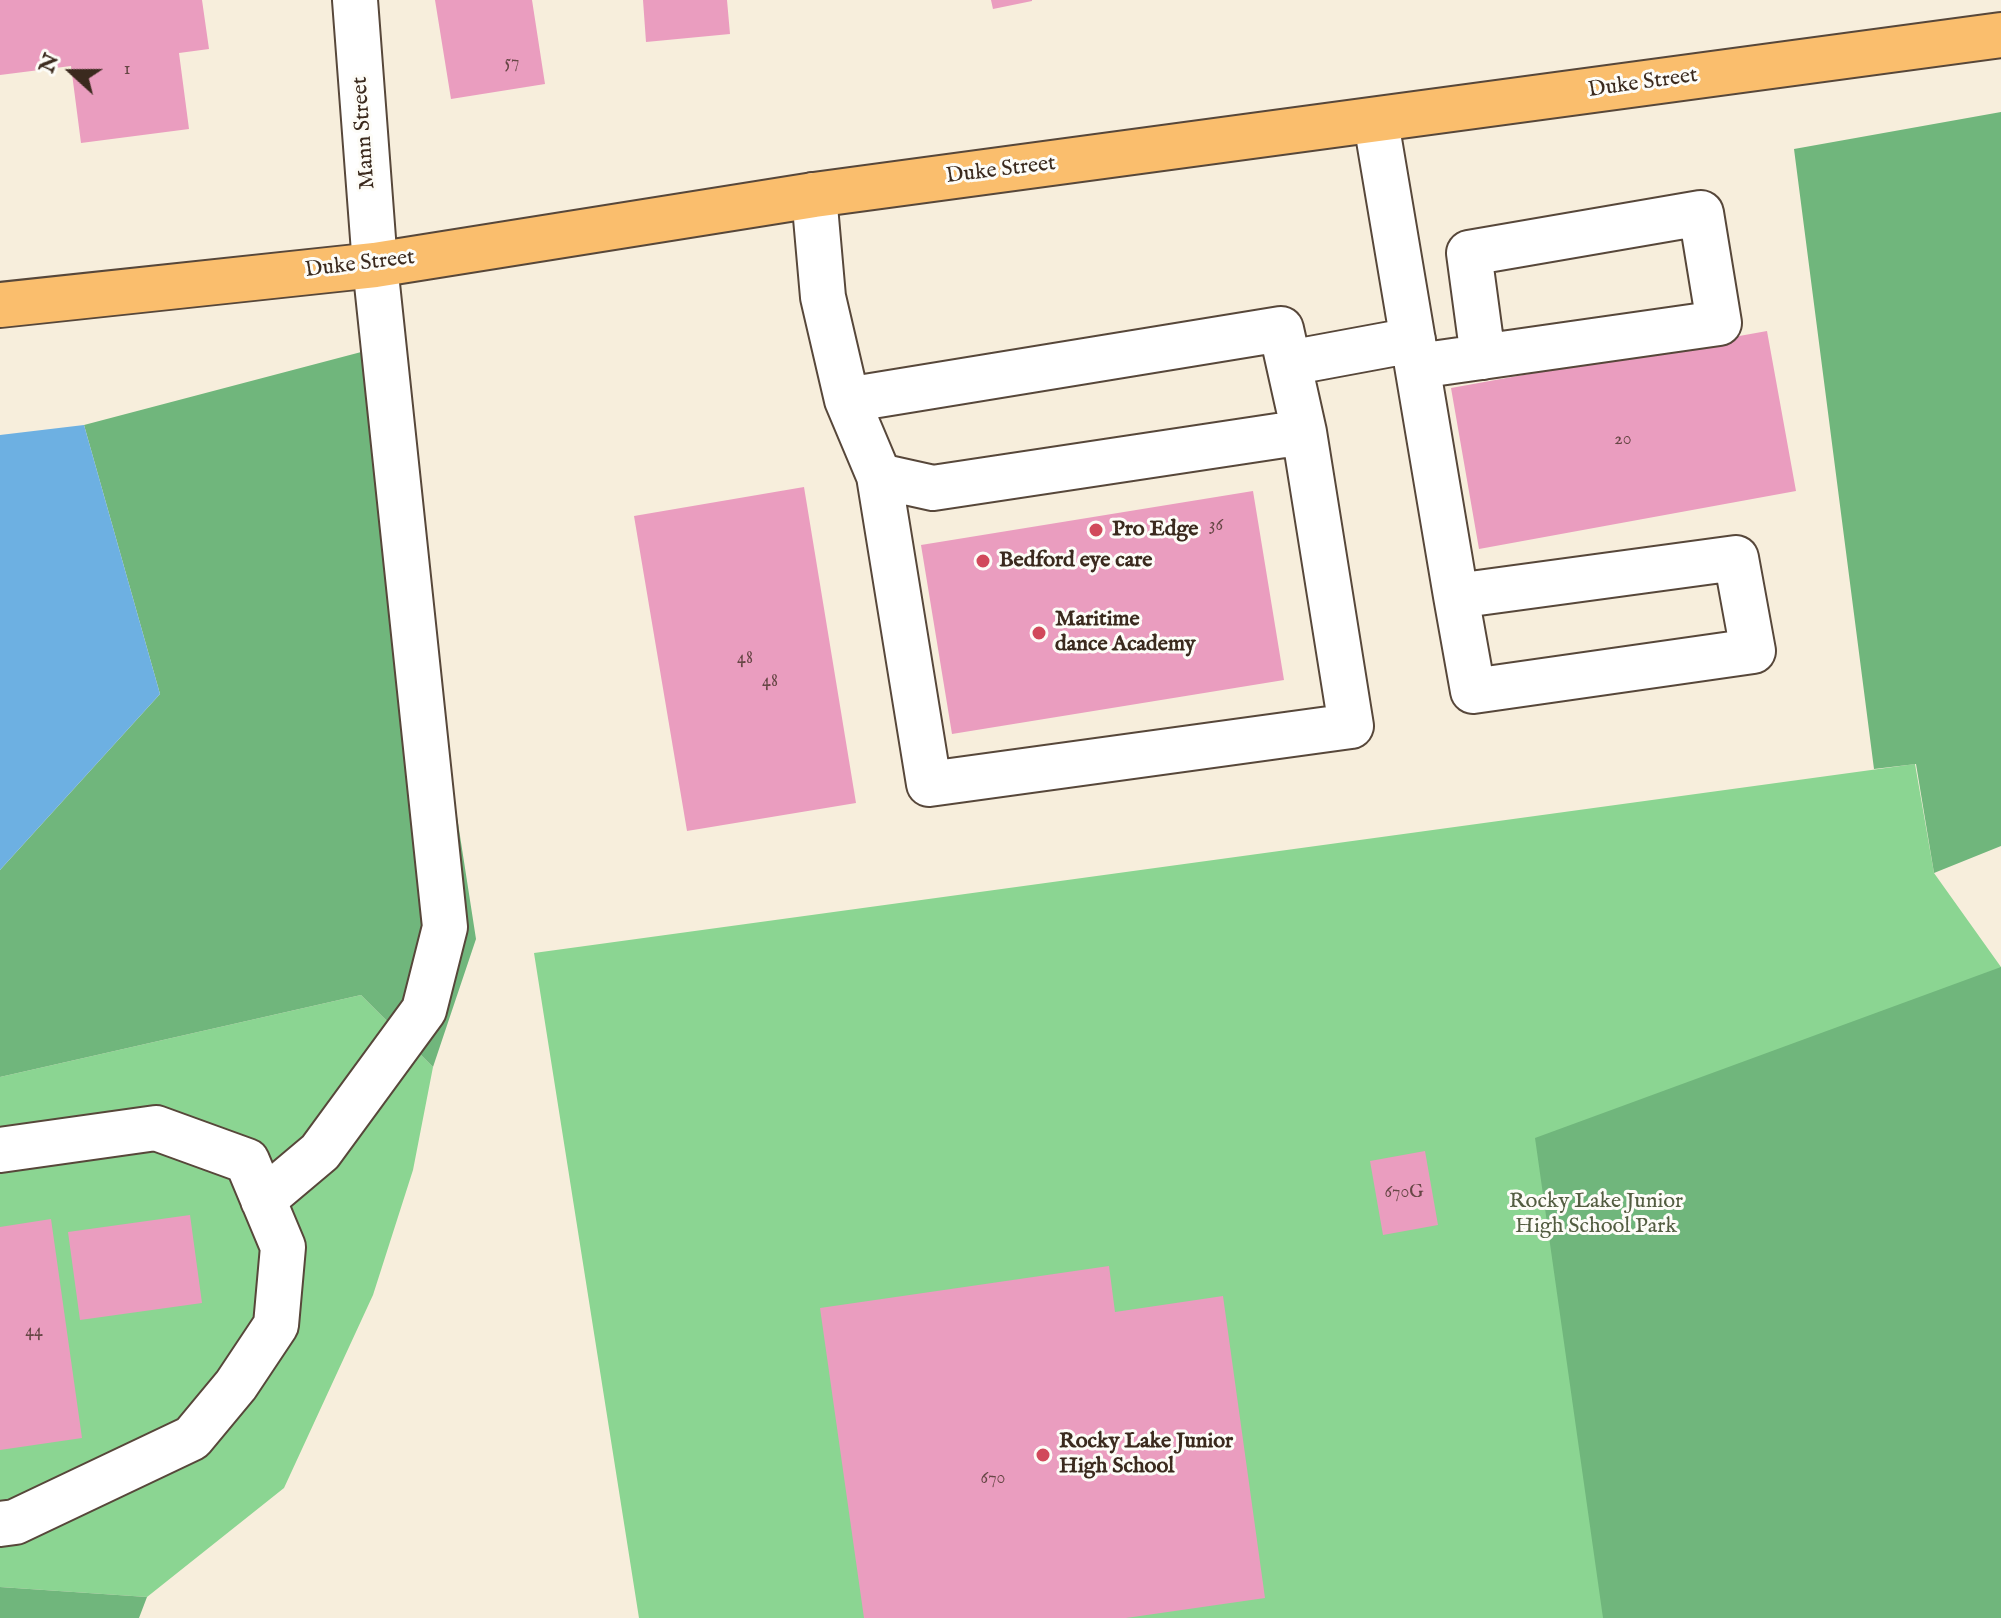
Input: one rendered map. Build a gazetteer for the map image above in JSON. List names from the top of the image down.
{
  "streets": {
    "main road": ["Duke Street"],
    "street": ["Mann Street"]
  },
  "crossings": [
    ["Duke Street", "Mann Street"]
  ],
  "parks": ["Rocky Lake Junior High School Park"],
  "places": [
    "Pro Edge",
    "Bedford eye care",
    "Maritime dance Academy",
    "Rocky Lake Junior High School"
  ],
  "house_numbers": [
    "57",
    "1",
    "20",
    "36",
    "48",
    "48",
    "670G",
    "44",
    "670"
  ],
  "north": "left"
}
